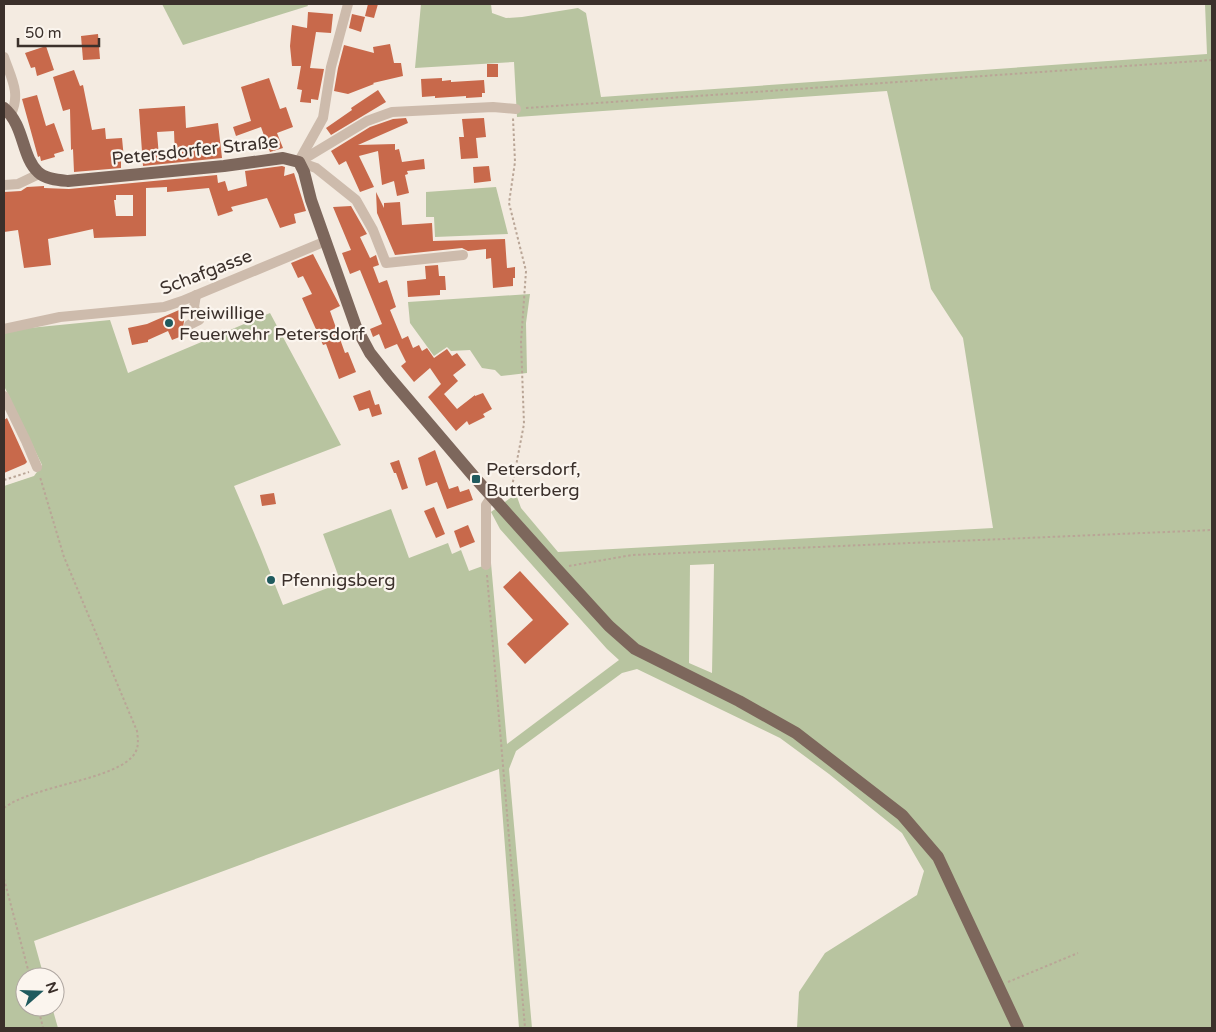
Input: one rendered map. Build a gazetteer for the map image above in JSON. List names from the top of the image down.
{
  "streets": {
    "main road": ["Petersdorfer Straße"],
    "street": ["Schafgasse"]
  },
  "crossings": [
    ["Petersdorfer Straße", "Schafgasse"]
  ],
  "places": {
    "other": ["Freiwillige Feuerwehr Petersdorf", "Pfennigsberg"],
    "transit": ["Petersdorf, Butterberg"]
  },
  "scale_bar": "50 m",
  "north": "right"
}
